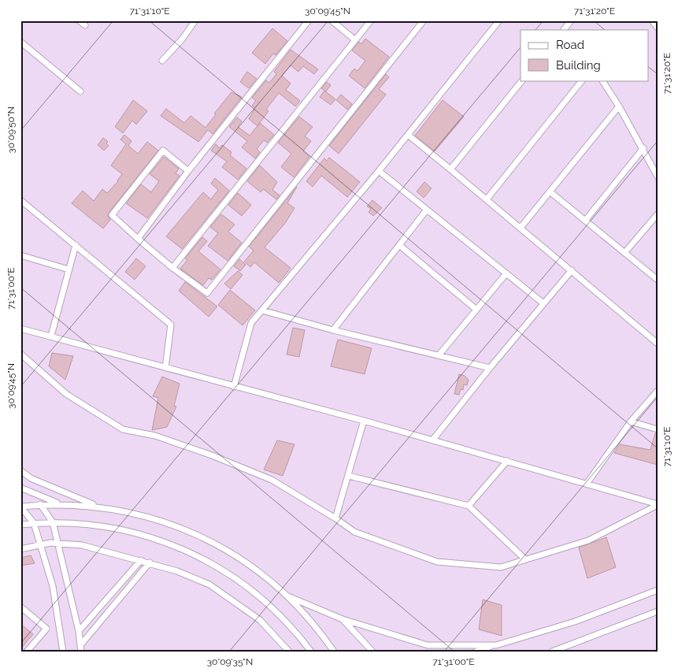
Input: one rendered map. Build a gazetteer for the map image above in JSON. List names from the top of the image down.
{
  "legend": ["Road", "Building"],
  "coordinates": [
    "71°31'10\"E",
    "30°09'45\"N",
    "71°31'20\"E",
    "30°09'50\"N",
    "71°31'00\"E",
    "30°09'35\"N"
  ]
}
